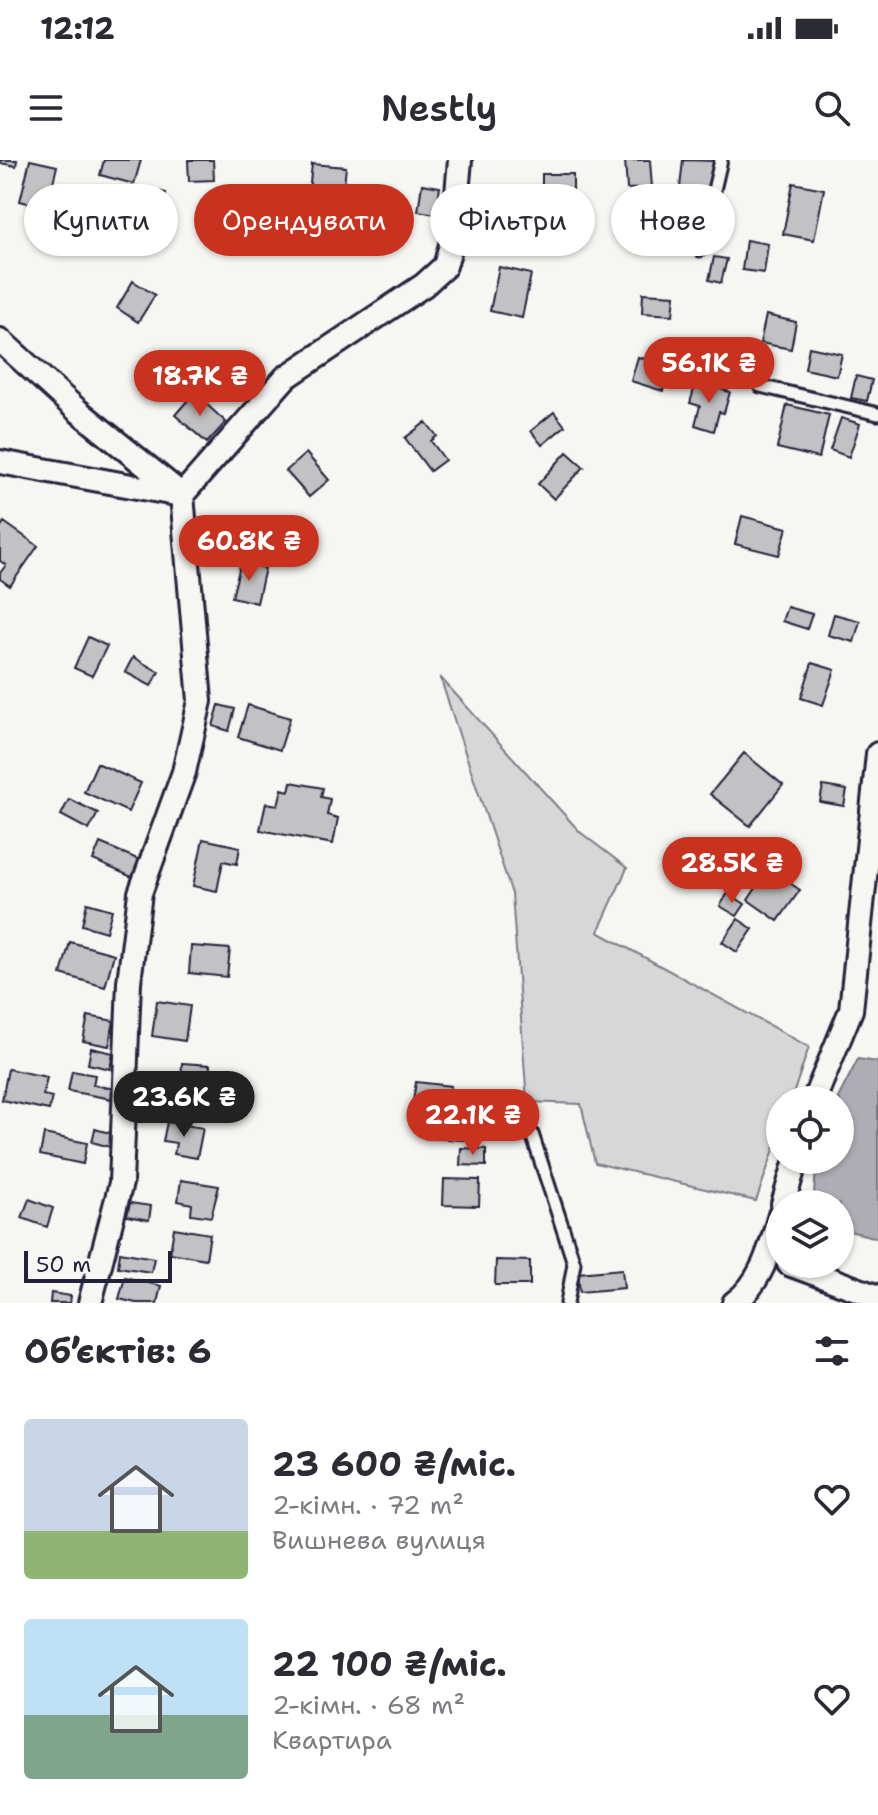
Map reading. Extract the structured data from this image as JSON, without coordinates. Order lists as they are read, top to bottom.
{
  "scale_bar": "50 m",
  "page": {
    "status": "12:12",
    "header": "Nestly",
    "chip": [
      "Купити",
      "Орендувати",
      "Фільтри",
      "Нове"
    ],
    "price": [
      "56.1K ₴",
      "18.7K ₴",
      "60.8K ₴",
      "28.5K ₴",
      "23.6K ₴",
      "22.1K ₴"
    ],
    "scale": "50 m",
    "heading": "Об’єктів: 6",
    "list": [
      {
        "name": "23 600 ₴/міс.",
        "note": "2-кімн. · 72 m² · Вишнева вулиця"
      },
      {
        "name": "22 100 ₴/міс.",
        "note": "2-кімн. · 68 m² · Квартира"
      }
    ]
  }
}
